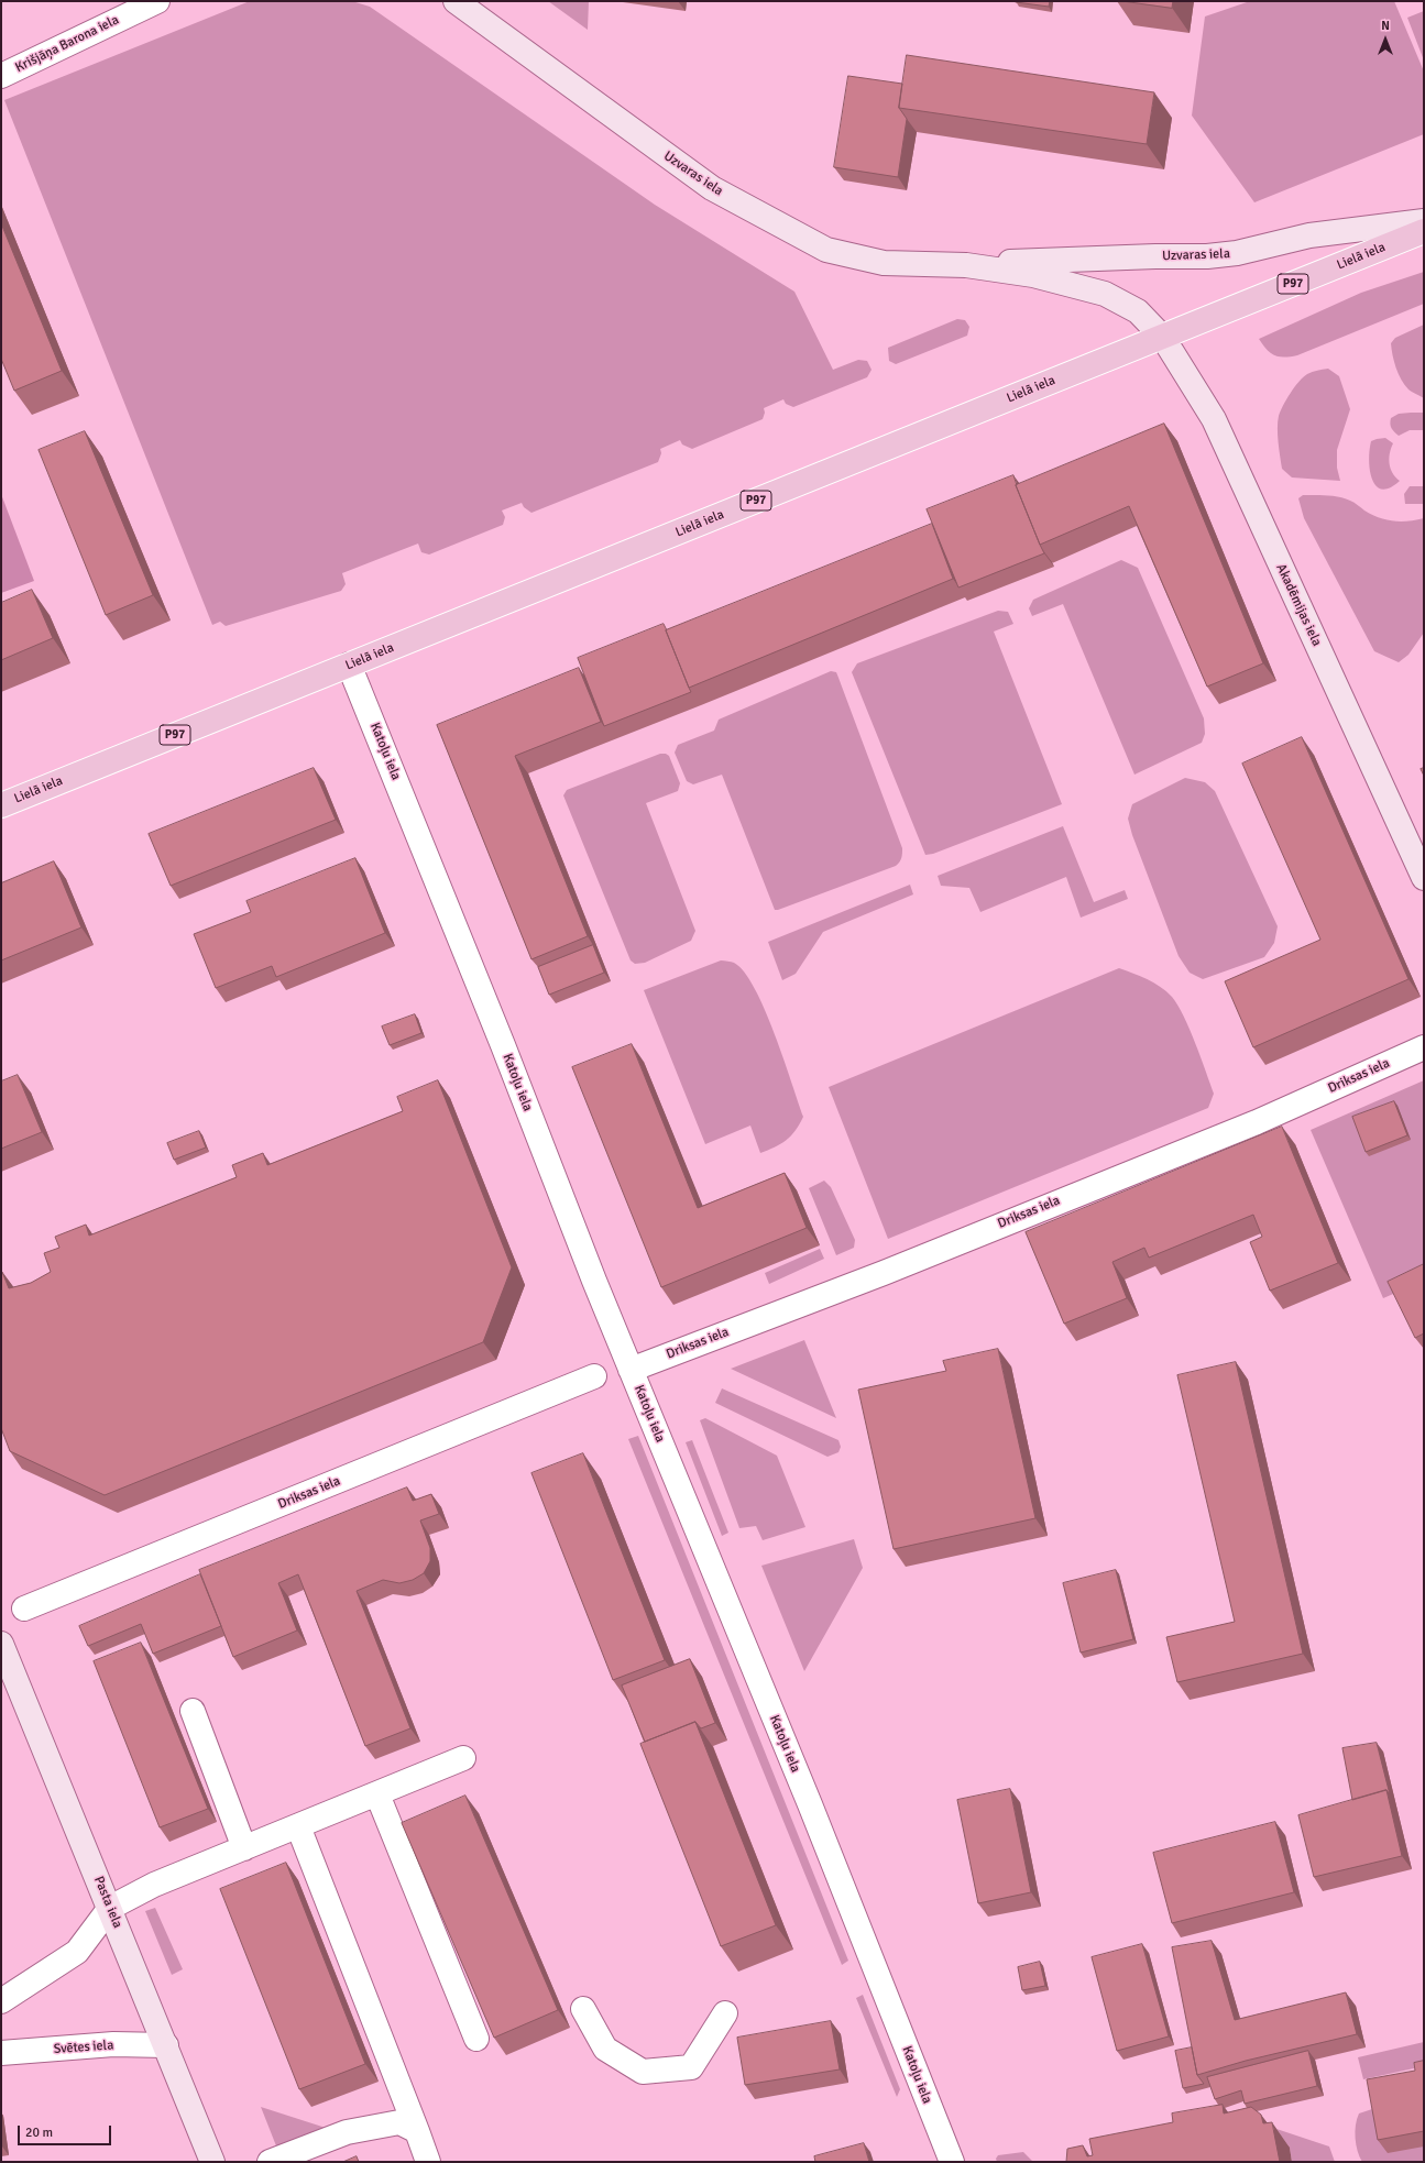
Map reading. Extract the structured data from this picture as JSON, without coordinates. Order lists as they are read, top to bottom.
{
  "streets": {
    "main road": [
      "Uzvaras iela",
      "Lielā iela",
      "P97",
      "Akadēmijas iela",
      "Pasta iela"
    ],
    "street": [
      "Krišjāņa Barona iela",
      "Katoļu iela",
      "Driksas iela",
      "Svētes iela"
    ]
  },
  "crossings": [
    ["Uzvaras iela", "Lielā iela"],
    ["Uzvaras iela", "Akadēmijas iela"],
    ["Lielā iela", "Akadēmijas iela"],
    ["Lielā iela", "Katoļu iela"],
    ["Katoļu iela", "Driksas iela"],
    ["Pasta iela", "Svētes iela"]
  ],
  "scale_bar": "20 m",
  "north": "top"
}
